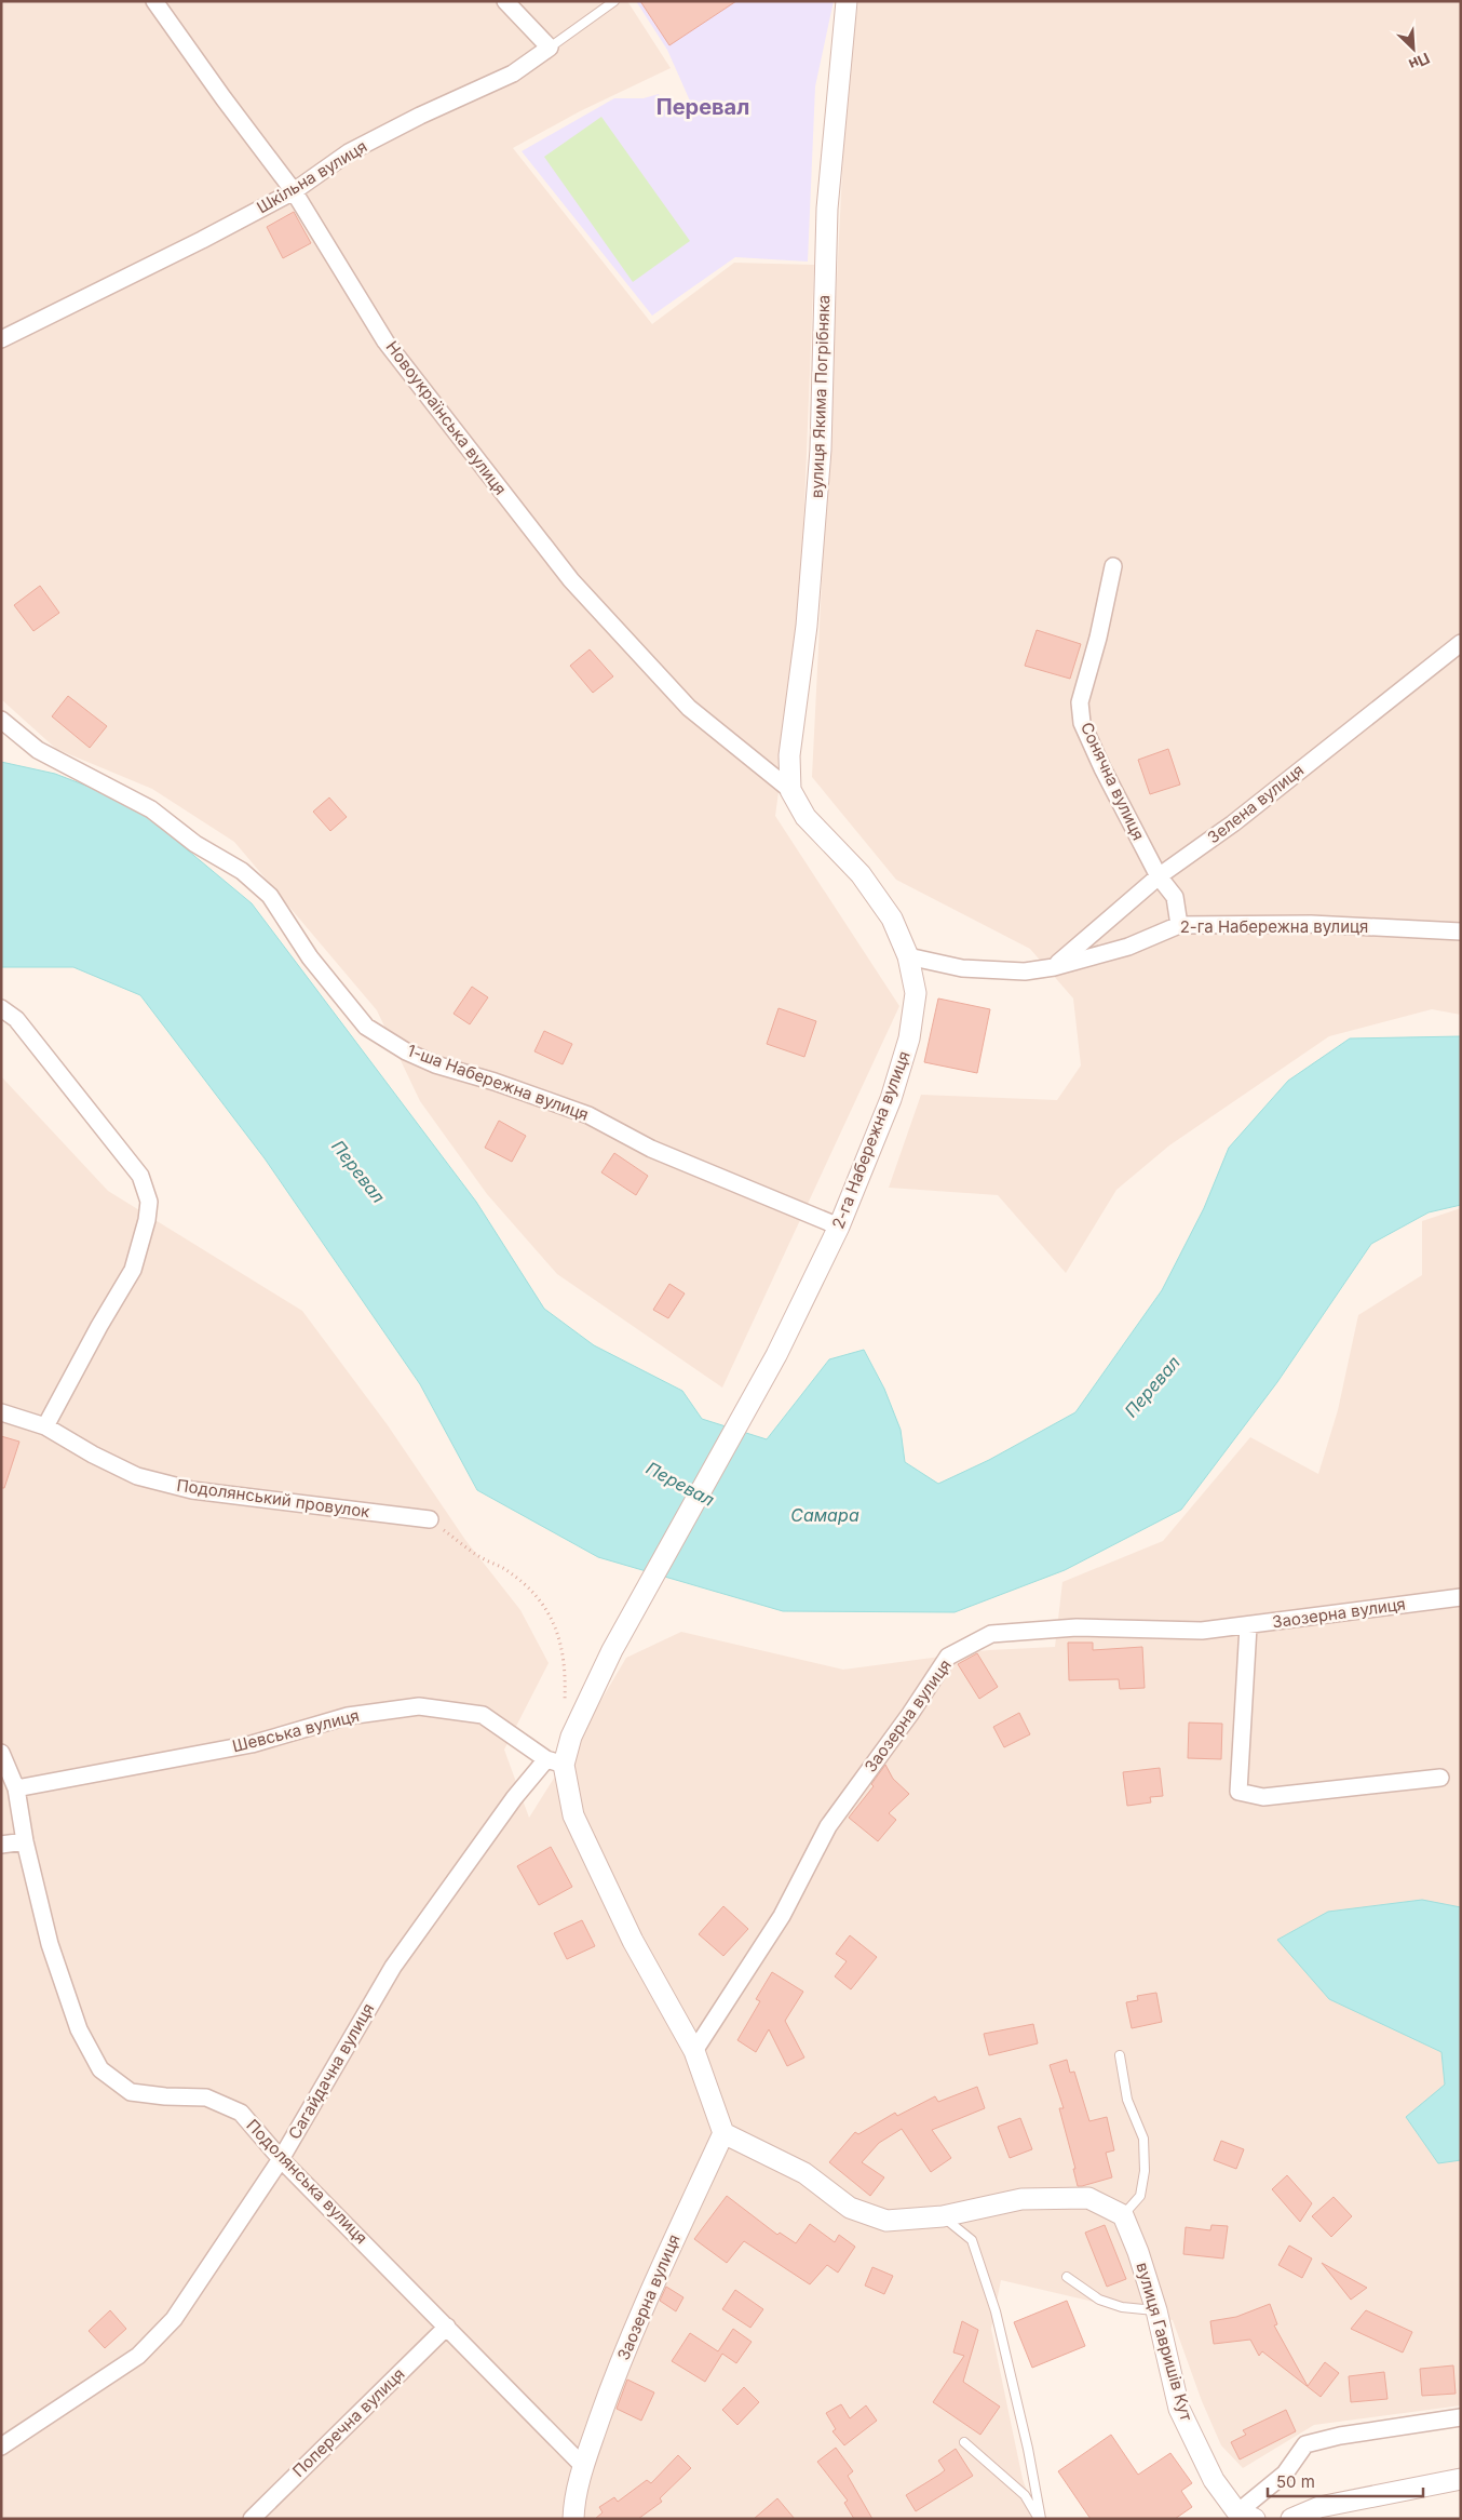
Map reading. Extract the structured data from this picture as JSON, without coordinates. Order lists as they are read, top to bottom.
{
  "streets": {
    "street": [
      "Шкільна вулиця",
      "вулиця Якима Погрібняка",
      "Новоукраїнська вулиця",
      "Сонячна вулиця",
      "Зелена вулиця",
      "2-га Набережна вулиця",
      "1-ша Набережна вулиця",
      "Подолянський провулок",
      "Заозерна вулиця",
      "Шевська вулиця",
      "Сагайдачна вулиця",
      "Подолянська вулиця",
      "вулиця Гавришів Кут",
      "Поперечна вулиця"
    ]
  },
  "crossings": [
    ["Шкільна вулиця", "Новоукраїнська вулиця"],
    ["вулиця Якима Погрібняка", "Новоукраїнська вулиця"],
    ["Сонячна вулиця", "Зелена вулиця"],
    ["Сонячна вулиця", "2-га Набережна вулиця"],
    ["Зелена вулиця", "2-га Набережна вулиця"],
    ["2-га Набережна вулиця", "1-ша Набережна вулиця"],
    ["2-га Набережна вулиця", "Сагайдачна вулиця"],
    ["Заозерна вулиця", "Сагайдачна вулиця"],
    ["Заозерна вулиця", "Подолянська вулиця"],
    ["Шевська вулиця", "Сагайдачна вулиця"],
    ["Шевська вулиця", "Подолянська вулиця"],
    ["Сагайдачна вулиця", "Подолянська вулиця"],
    ["Подолянська вулиця", "Поперечна вулиця"]
  ],
  "districts": ["Перевал"],
  "water": ["Перевал", "Самара"],
  "scale_bar": "50 m",
  "north": "bottom right"
}
